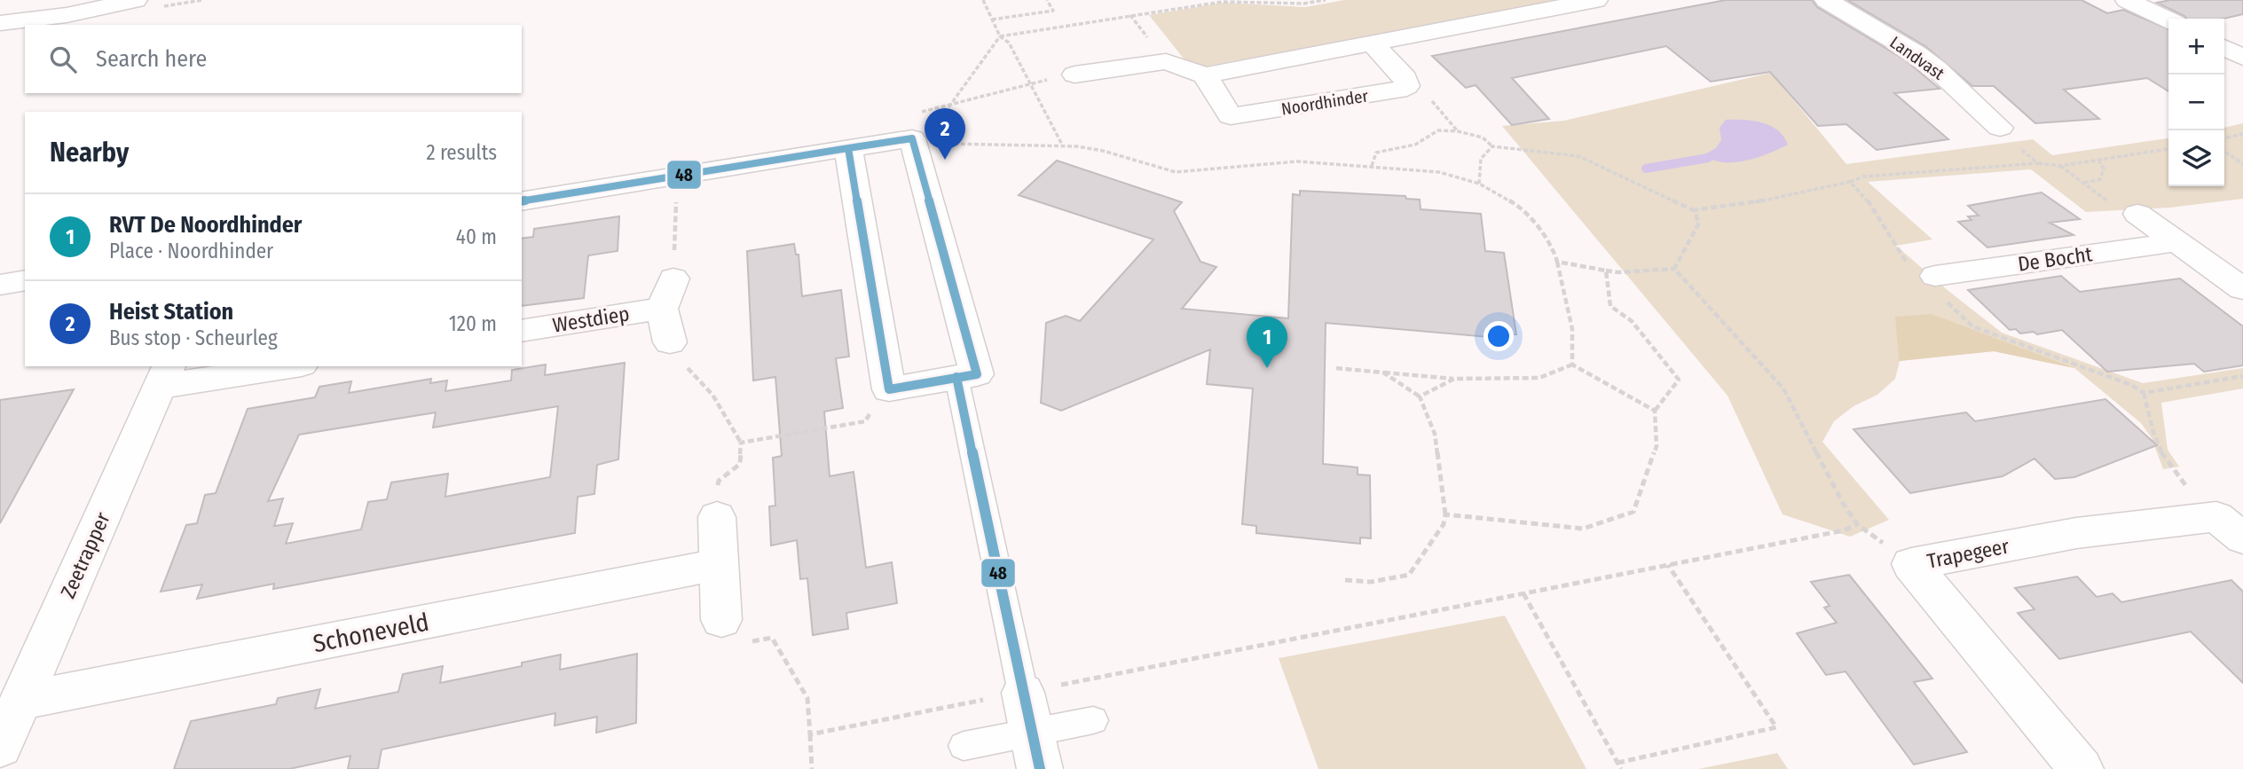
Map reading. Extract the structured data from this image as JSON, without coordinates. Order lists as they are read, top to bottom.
{
  "streets": {
    "street": [
      "Landvast",
      "Noordhinder",
      "De Bocht",
      "Westdiep",
      "Trapegeer",
      "Zeetrapper",
      "Schoneveld"
    ]
  },
  "crossings": [
    ["Zeetrapper", "Schoneveld"]
  ],
  "lines": ["transit line 48"],
  "page": {
    "map_buttons": ["+", "−"],
    "search": "Search here",
    "pins": ["2", "1"],
    "heading": ["Nearby", "2 results"],
    "list": [
      {
        "mark": "1",
        "name": "RVT De Noordhinder",
        "note": "Place · Noordhinder",
        "value": "40 m"
      },
      {
        "mark": "2",
        "name": "Heist Station",
        "note": "Bus stop · Scheurleg",
        "value": "120 m"
      }
    ]
  }
}
